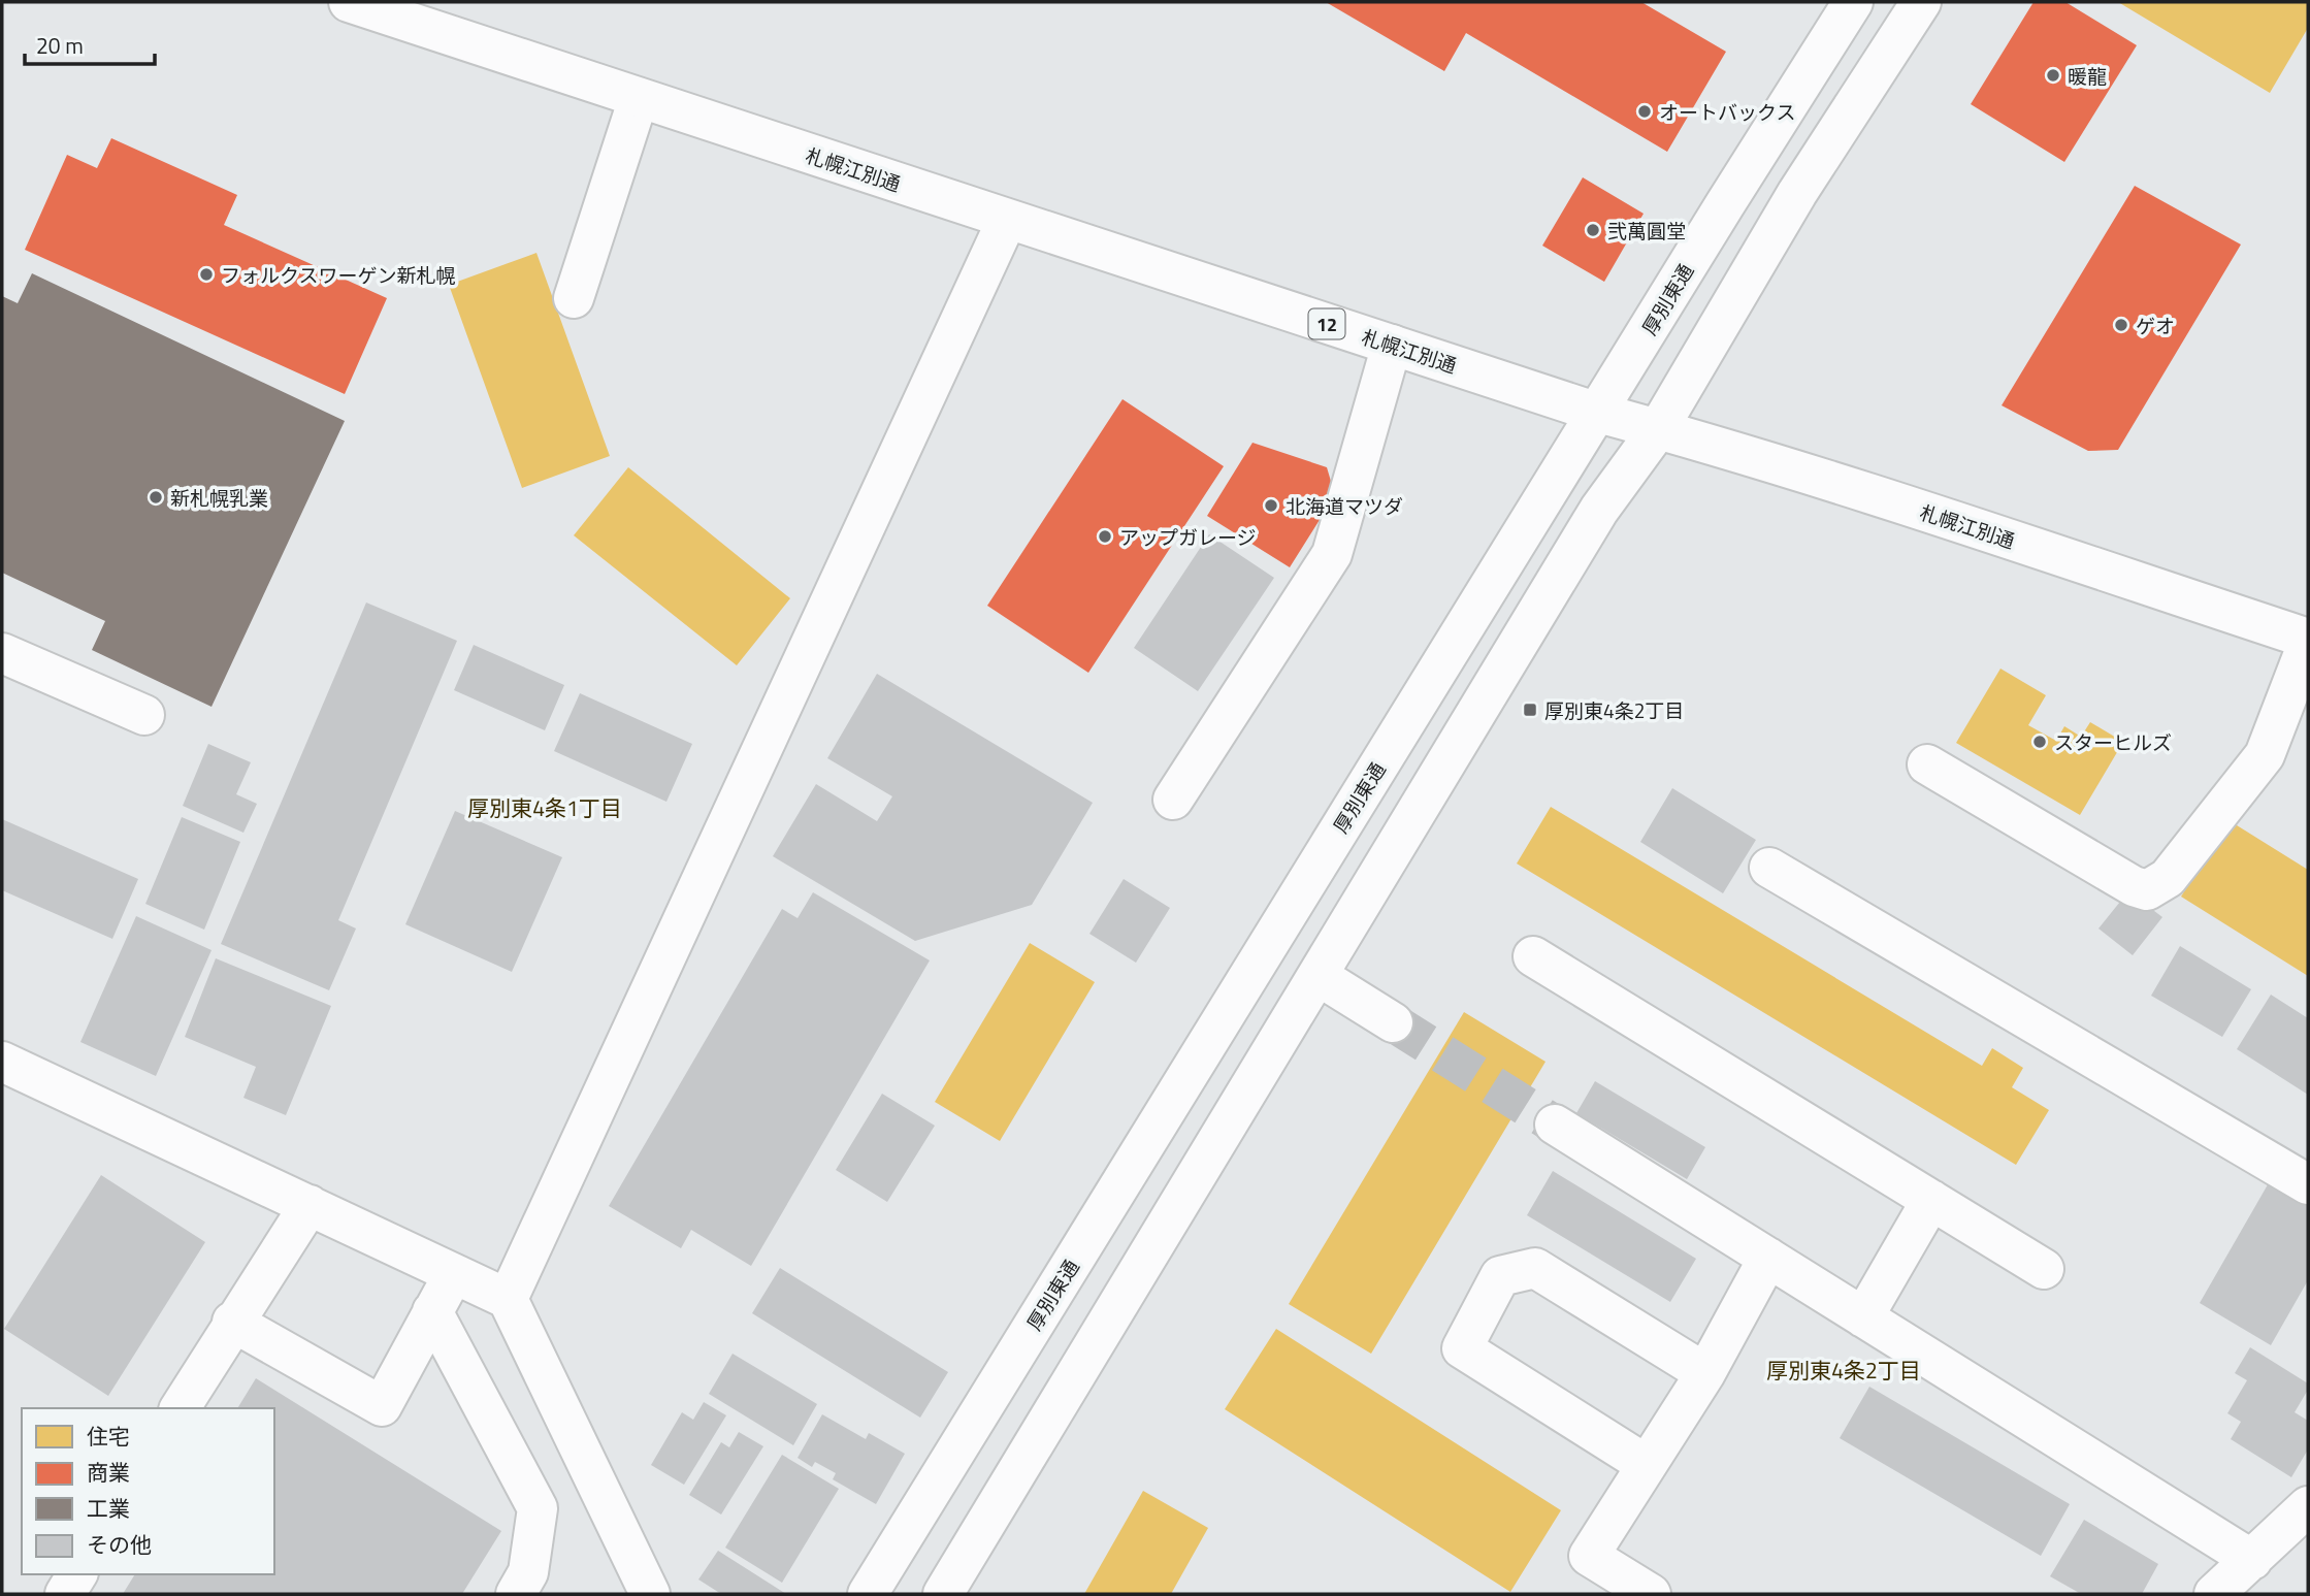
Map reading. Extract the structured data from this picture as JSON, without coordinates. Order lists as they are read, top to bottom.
{
  "streets": {
    "main road": ["札幌江別通", "厚別東通", "12"]
  },
  "crossings": [
    ["札幌江別通", "厚別東通"]
  ],
  "districts": ["厚別東4条1丁目", "厚別東4条2丁目"],
  "places": {
    "other": [
      "暖龍",
      "オートバックス",
      "弐萬圓堂",
      "フォルクスワーゲン新札幌",
      "ゲオ",
      "新札幌乳業",
      "北海道マツダ",
      "アップガレージ",
      "スターヒルズ"
    ],
    "transit": ["厚別東4条2丁目"]
  },
  "legend": [
    "住宅",
    "商業",
    "工業",
    "その他"
  ],
  "scale_bar": "20 m"
}
